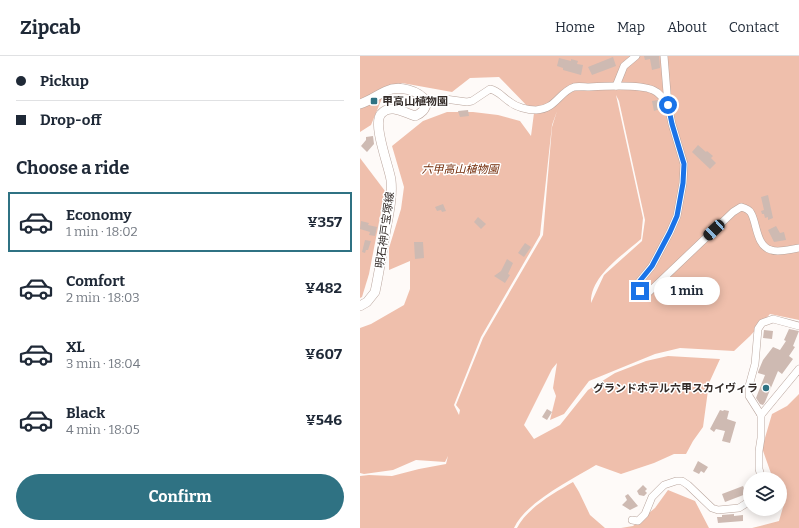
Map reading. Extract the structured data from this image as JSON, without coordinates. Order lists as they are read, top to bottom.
{
  "streets": {
    "main road": ["明石神戸宝塚線"]
  },
  "parks": ["六甲高山植物園"],
  "places": {
    "transit": ["甲高山植物園"],
    "other": ["グランドホテル六甲スカイヴィラ"]
  },
  "page": {
    "header": "Zipcab",
    "nav": [
      "Home",
      "Map",
      "About",
      "Contact"
    ],
    "banner": ["Pickup", "Drop-off"],
    "heading": "Choose a ride",
    "list": [
      {
        "name": "Economy",
        "note": "1 min · 18:02",
        "value": "¥357"
      },
      {
        "name": "Comfort",
        "note": "2 min · 18:03",
        "value": "¥482"
      },
      {
        "name": "XL",
        "note": "3 min · 18:04",
        "value": "¥607"
      },
      {
        "name": "Black",
        "note": "4 min · 18:05",
        "value": "¥546"
      }
    ],
    "bubble": "1 min",
    "buttons": "Confirm"
  }
}
